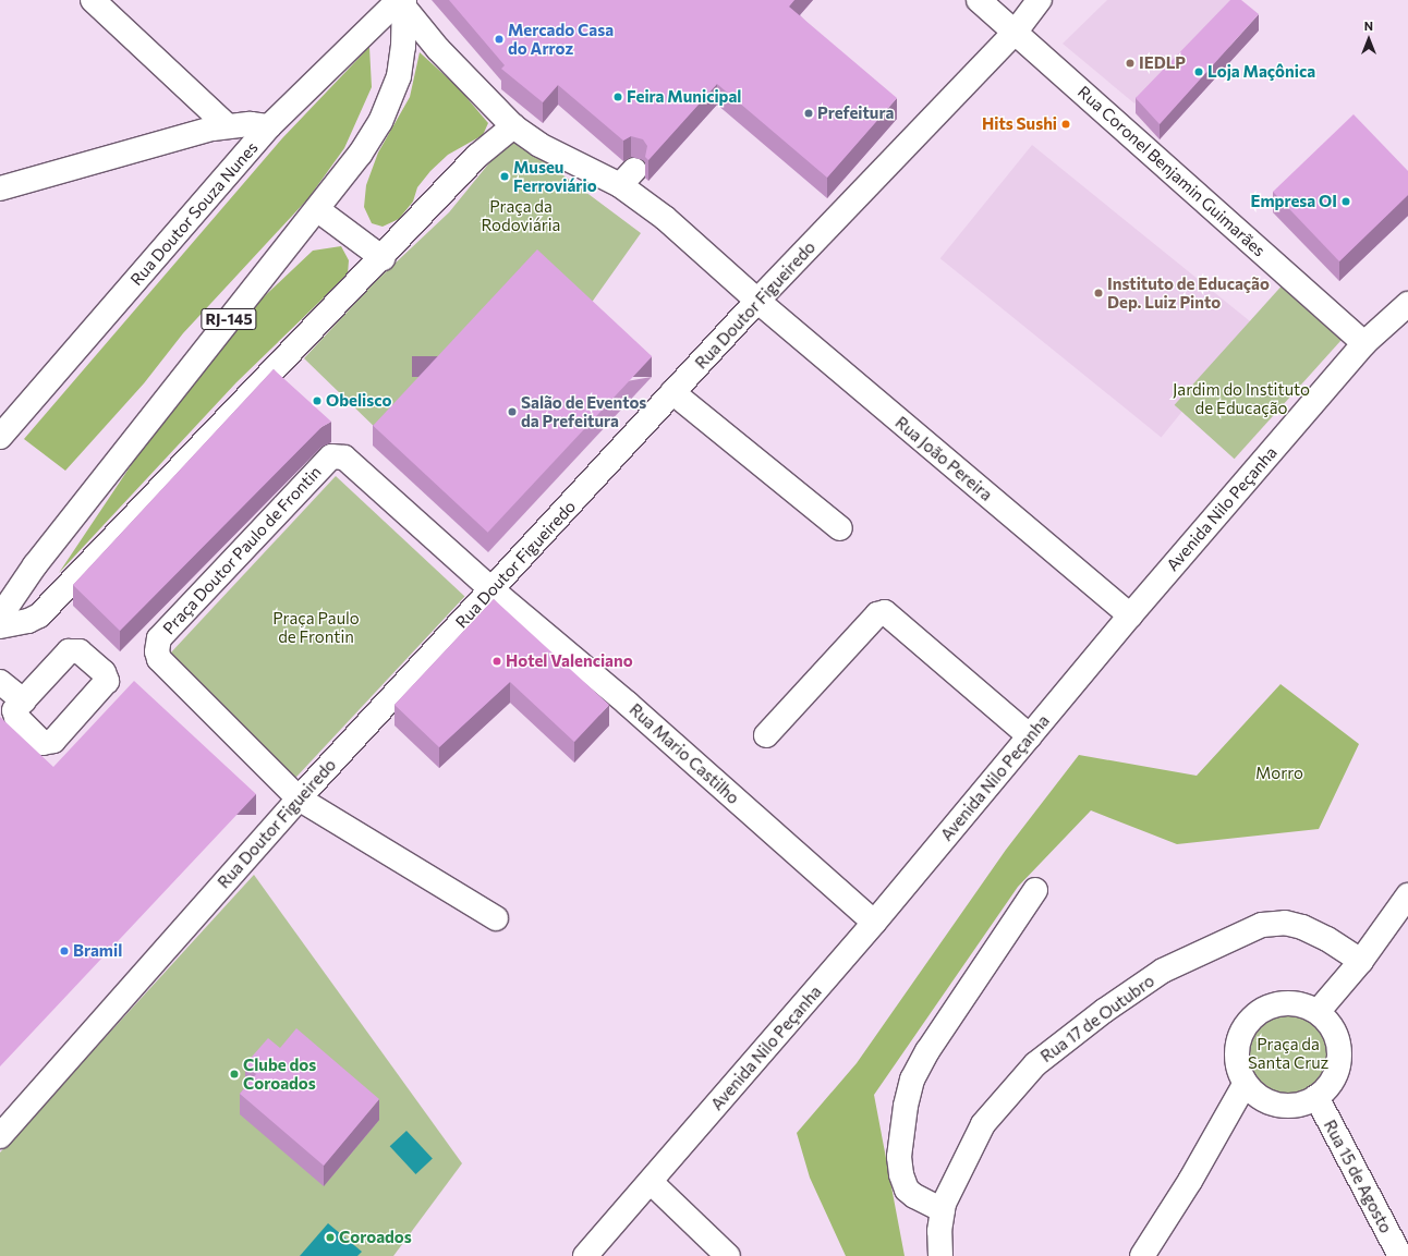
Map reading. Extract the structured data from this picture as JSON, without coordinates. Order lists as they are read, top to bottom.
{
  "streets": {
    "street": [
      "Rua Coronel Benjamin Guimarães",
      "Rua Doutor Souza Nunes",
      "Rua Doutor Figueiredo",
      "RJ-145",
      "Rua João Pereira",
      "Avenida Nilo Peçanha",
      "Praça Doutor Paulo de Frontin",
      "Rua Mario Castilho",
      "Rua 17 de Outubro",
      "Rua 15 de Agosto"
    ]
  },
  "crossings": [
    ["Rua Coronel Benjamin Guimarães", "Rua Doutor Figueiredo"],
    ["Rua Coronel Benjamin Guimarães", "Avenida Nilo Peçanha"],
    ["Rua Doutor Souza Nunes", "RJ-145"],
    ["Rua Doutor Souza Nunes", "Rua João Pereira"],
    ["Rua Doutor Figueiredo", "Rua João Pereira"],
    ["Rua Doutor Figueiredo", "Praça Doutor Paulo de Frontin"],
    ["Rua Doutor Figueiredo", "Rua Mario Castilho"],
    ["RJ-145", "Rua João Pereira"],
    ["Rua João Pereira", "Avenida Nilo Peçanha"],
    ["Avenida Nilo Peçanha", "Rua Mario Castilho"],
    ["Praça Doutor Paulo de Frontin", "Rua Mario Castilho"]
  ],
  "parks": [
    "Praça da Rodoviária",
    "Jardim do Instituto de Educação",
    "Praça Paulo de Frontin",
    "Morro",
    "Praça da Santa Cruz"
  ],
  "places": [
    "Mercado Casa do Arroz",
    "IEDLP",
    "Loja Maçônica",
    "Feira Municipal",
    "Prefeitura",
    "Hits Sushi",
    "Museu Ferroviário",
    "Empresa OI",
    "Instituto de Educação Dep. Luiz Pinto",
    "Obelisco",
    "Salão de Eventos da Prefeitura",
    "Hotel Valenciano",
    "Bramil",
    "Clube dos Coroados",
    "Coroados"
  ],
  "north": "top"
}
